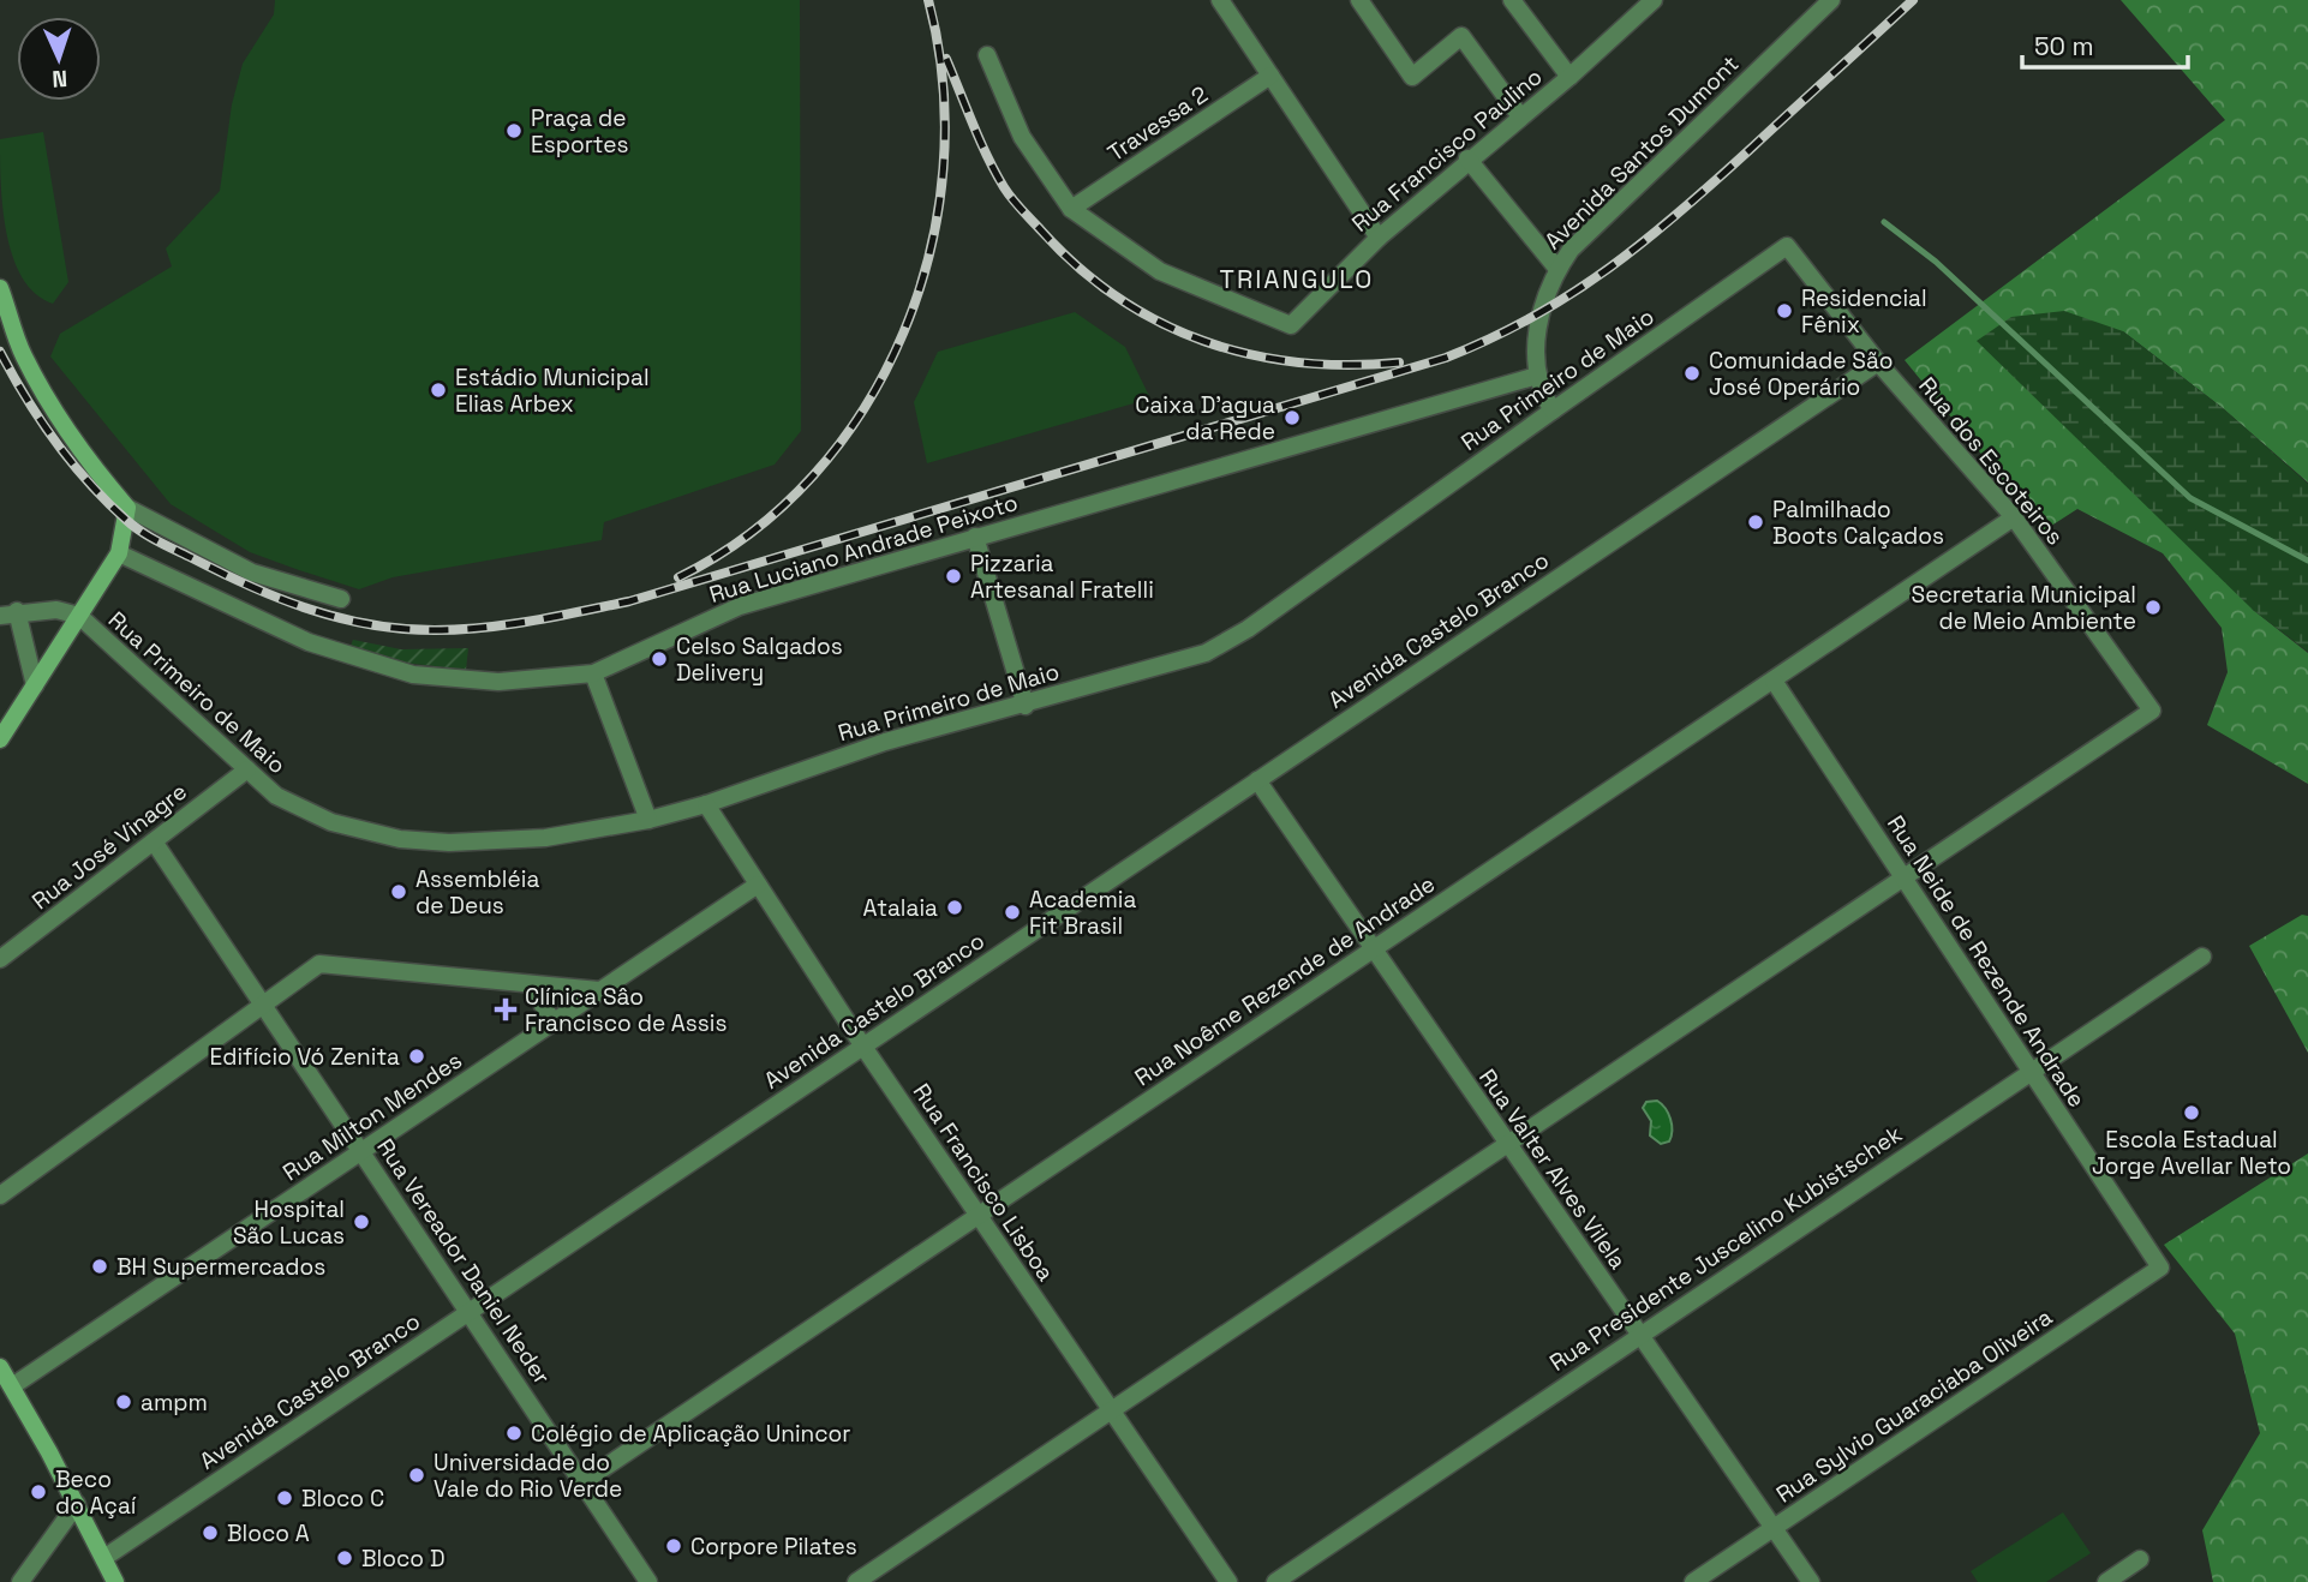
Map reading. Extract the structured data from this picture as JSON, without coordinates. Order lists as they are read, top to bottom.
{
  "streets": {
    "street": [
      "Travessa 2",
      "Rua Francisco Paulino",
      "Avenida Santos Dumont",
      "Rua Primeiro de Maio",
      "Rua dos Escoteiros",
      "Rua Luciano Andrade Peixoto",
      "Avenida Castelo Branco",
      "Rua José Vinagre",
      "Rua Neide de Rezende Andrade",
      "Rua Noême Rezende de Andrade",
      "Rua Milton Mendes",
      "Rua Valter Alves Vilela",
      "Rua Francisco Lisboa",
      "Rua Presidente Juscelino Kubistschek",
      "Rua Vereador Daniel Neder",
      "Rua Sylvio Guaraciaba Oliveira"
    ]
  },
  "crossings": [
    ["Travessa 2", "Rua Francisco Paulino"],
    ["Avenida Santos Dumont", "Rua Primeiro de Maio"],
    ["Avenida Santos Dumont", "Rua Luciano Andrade Peixoto"],
    ["Rua Primeiro de Maio", "Rua dos Escoteiros"],
    ["Rua Primeiro de Maio", "Rua José Vinagre"],
    ["Rua Primeiro de Maio", "Rua Francisco Lisboa"],
    ["Rua dos Escoteiros", "Avenida Castelo Branco"],
    ["Rua dos Escoteiros", "Rua Neide de Rezende Andrade"],
    ["Rua dos Escoteiros", "Rua Noême Rezende de Andrade"],
    ["Avenida Castelo Branco", "Rua Valter Alves Vilela"],
    ["Avenida Castelo Branco", "Rua Francisco Lisboa"],
    ["Avenida Castelo Branco", "Rua Vereador Daniel Neder"],
    ["Rua José Vinagre", "Rua Vereador Daniel Neder"],
    ["Rua Neide de Rezende Andrade", "Rua Noême Rezende de Andrade"],
    ["Rua Neide de Rezende Andrade", "Rua Presidente Juscelino Kubistschek"],
    ["Rua Neide de Rezende Andrade", "Rua Sylvio Guaraciaba Oliveira"],
    ["Rua Noême Rezende de Andrade", "Rua Valter Alves Vilela"],
    ["Rua Noême Rezende de Andrade", "Rua Francisco Lisboa"],
    ["Rua Noême Rezende de Andrade", "Rua Vereador Daniel Neder"],
    ["Rua Milton Mendes", "Rua Francisco Lisboa"],
    ["Rua Milton Mendes", "Rua Vereador Daniel Neder"],
    ["Rua Valter Alves Vilela", "Rua Presidente Juscelino Kubistschek"],
    ["Rua Valter Alves Vilela", "Rua Sylvio Guaraciaba Oliveira"]
  ],
  "districts": ["TRIANGULO"],
  "places": {
    "other": [
      "Praça de Esportes",
      "Residencial Fênix",
      "Comunidade São José Operário",
      "Estádio Municipal Elias Arbex",
      "Caixa D'agua da Rede",
      "Palmilhado Boots Calçados",
      "Pizzaria Artesanal Fratelli",
      "Secretaria Municipal de Meio Ambiente",
      "Celso Salgados Delivery",
      "Assembléia de Deus",
      "Atalaia",
      "Academia Fit Brasil",
      "Edifício Vó Zenita",
      "Escola Estadual Jorge Avellar Neto",
      "Hospital São Lucas",
      "BH Supermercados",
      "ampm",
      "Colégio de Aplicação Unincor",
      "Universidade do Vale do Rio Verde",
      "Beco do Açaí",
      "Bloco C",
      "Bloco A",
      "Corpore Pilates",
      "Bloco D"
    ],
    "health": ["Clínica Sâo Francisco de Assis"]
  },
  "scale_bar": "50 m",
  "north": "bottom"
}
